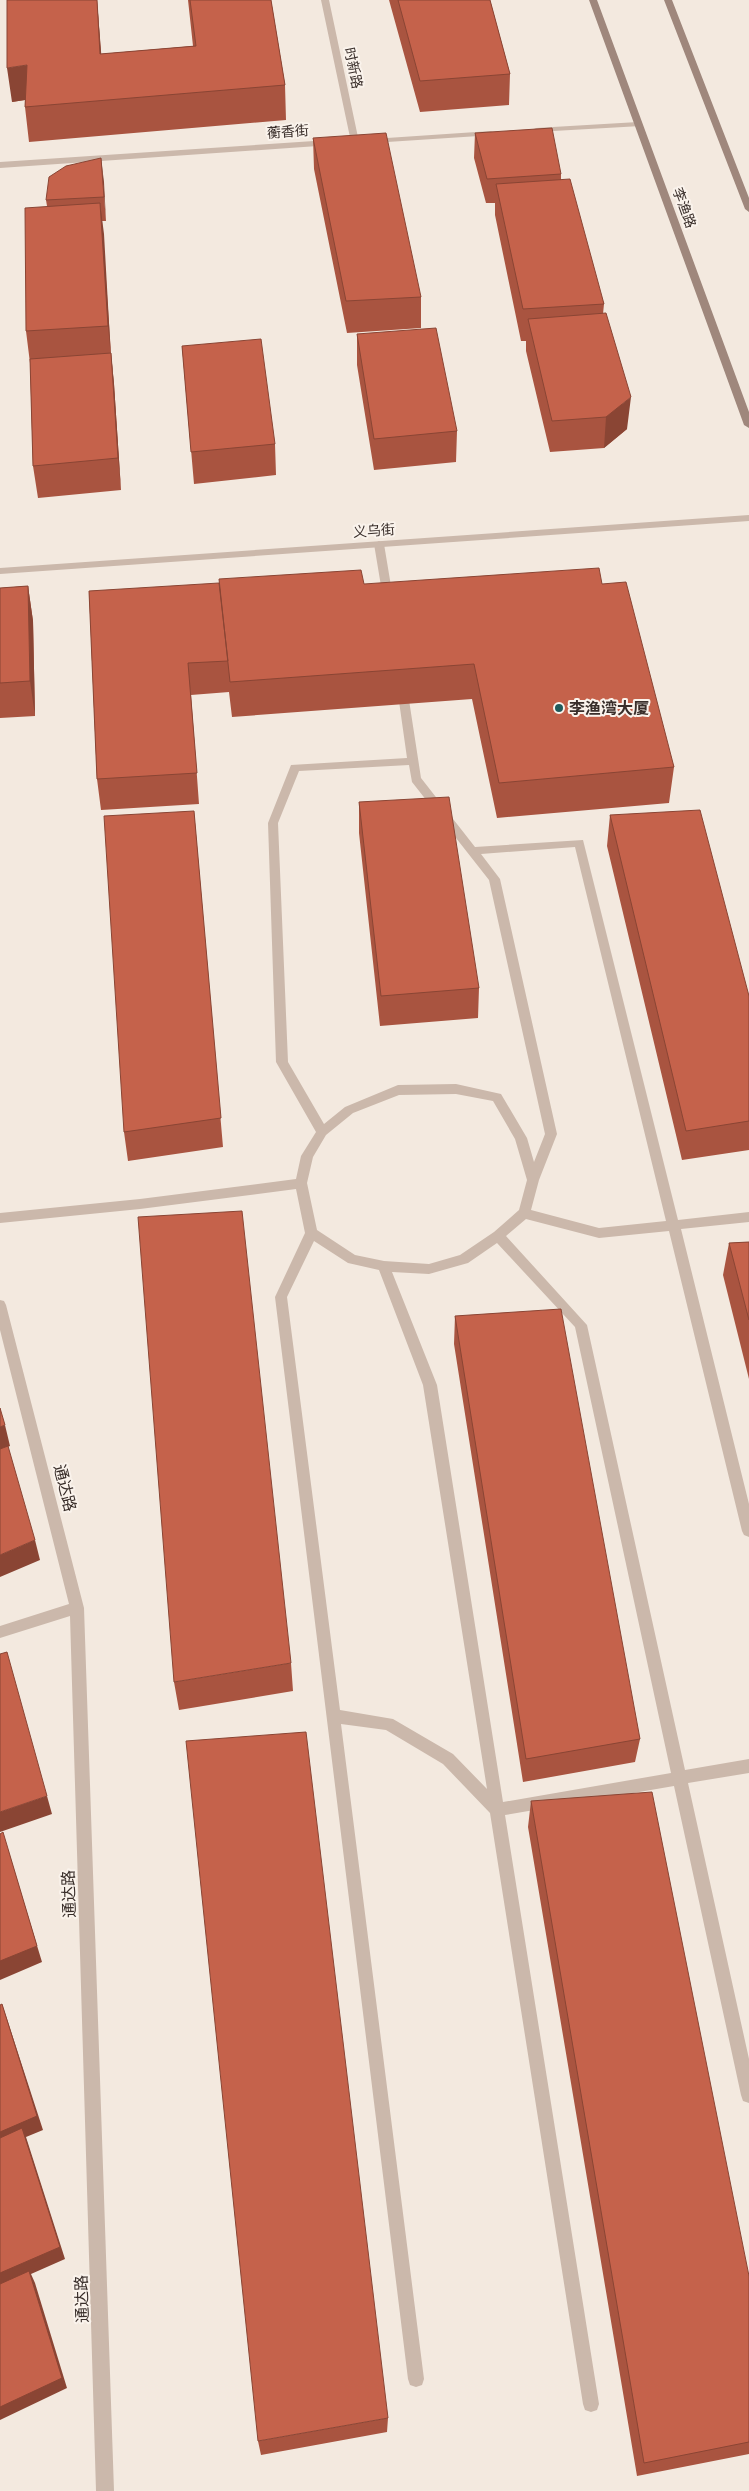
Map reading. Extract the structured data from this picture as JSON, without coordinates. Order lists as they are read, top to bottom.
{
  "streets": {
    "main road": ["李渔路"],
    "street": [
      "时新路",
      "蘅香街",
      "义乌街",
      "通达路"
    ]
  },
  "places": ["李渔湾大厦"]
}
